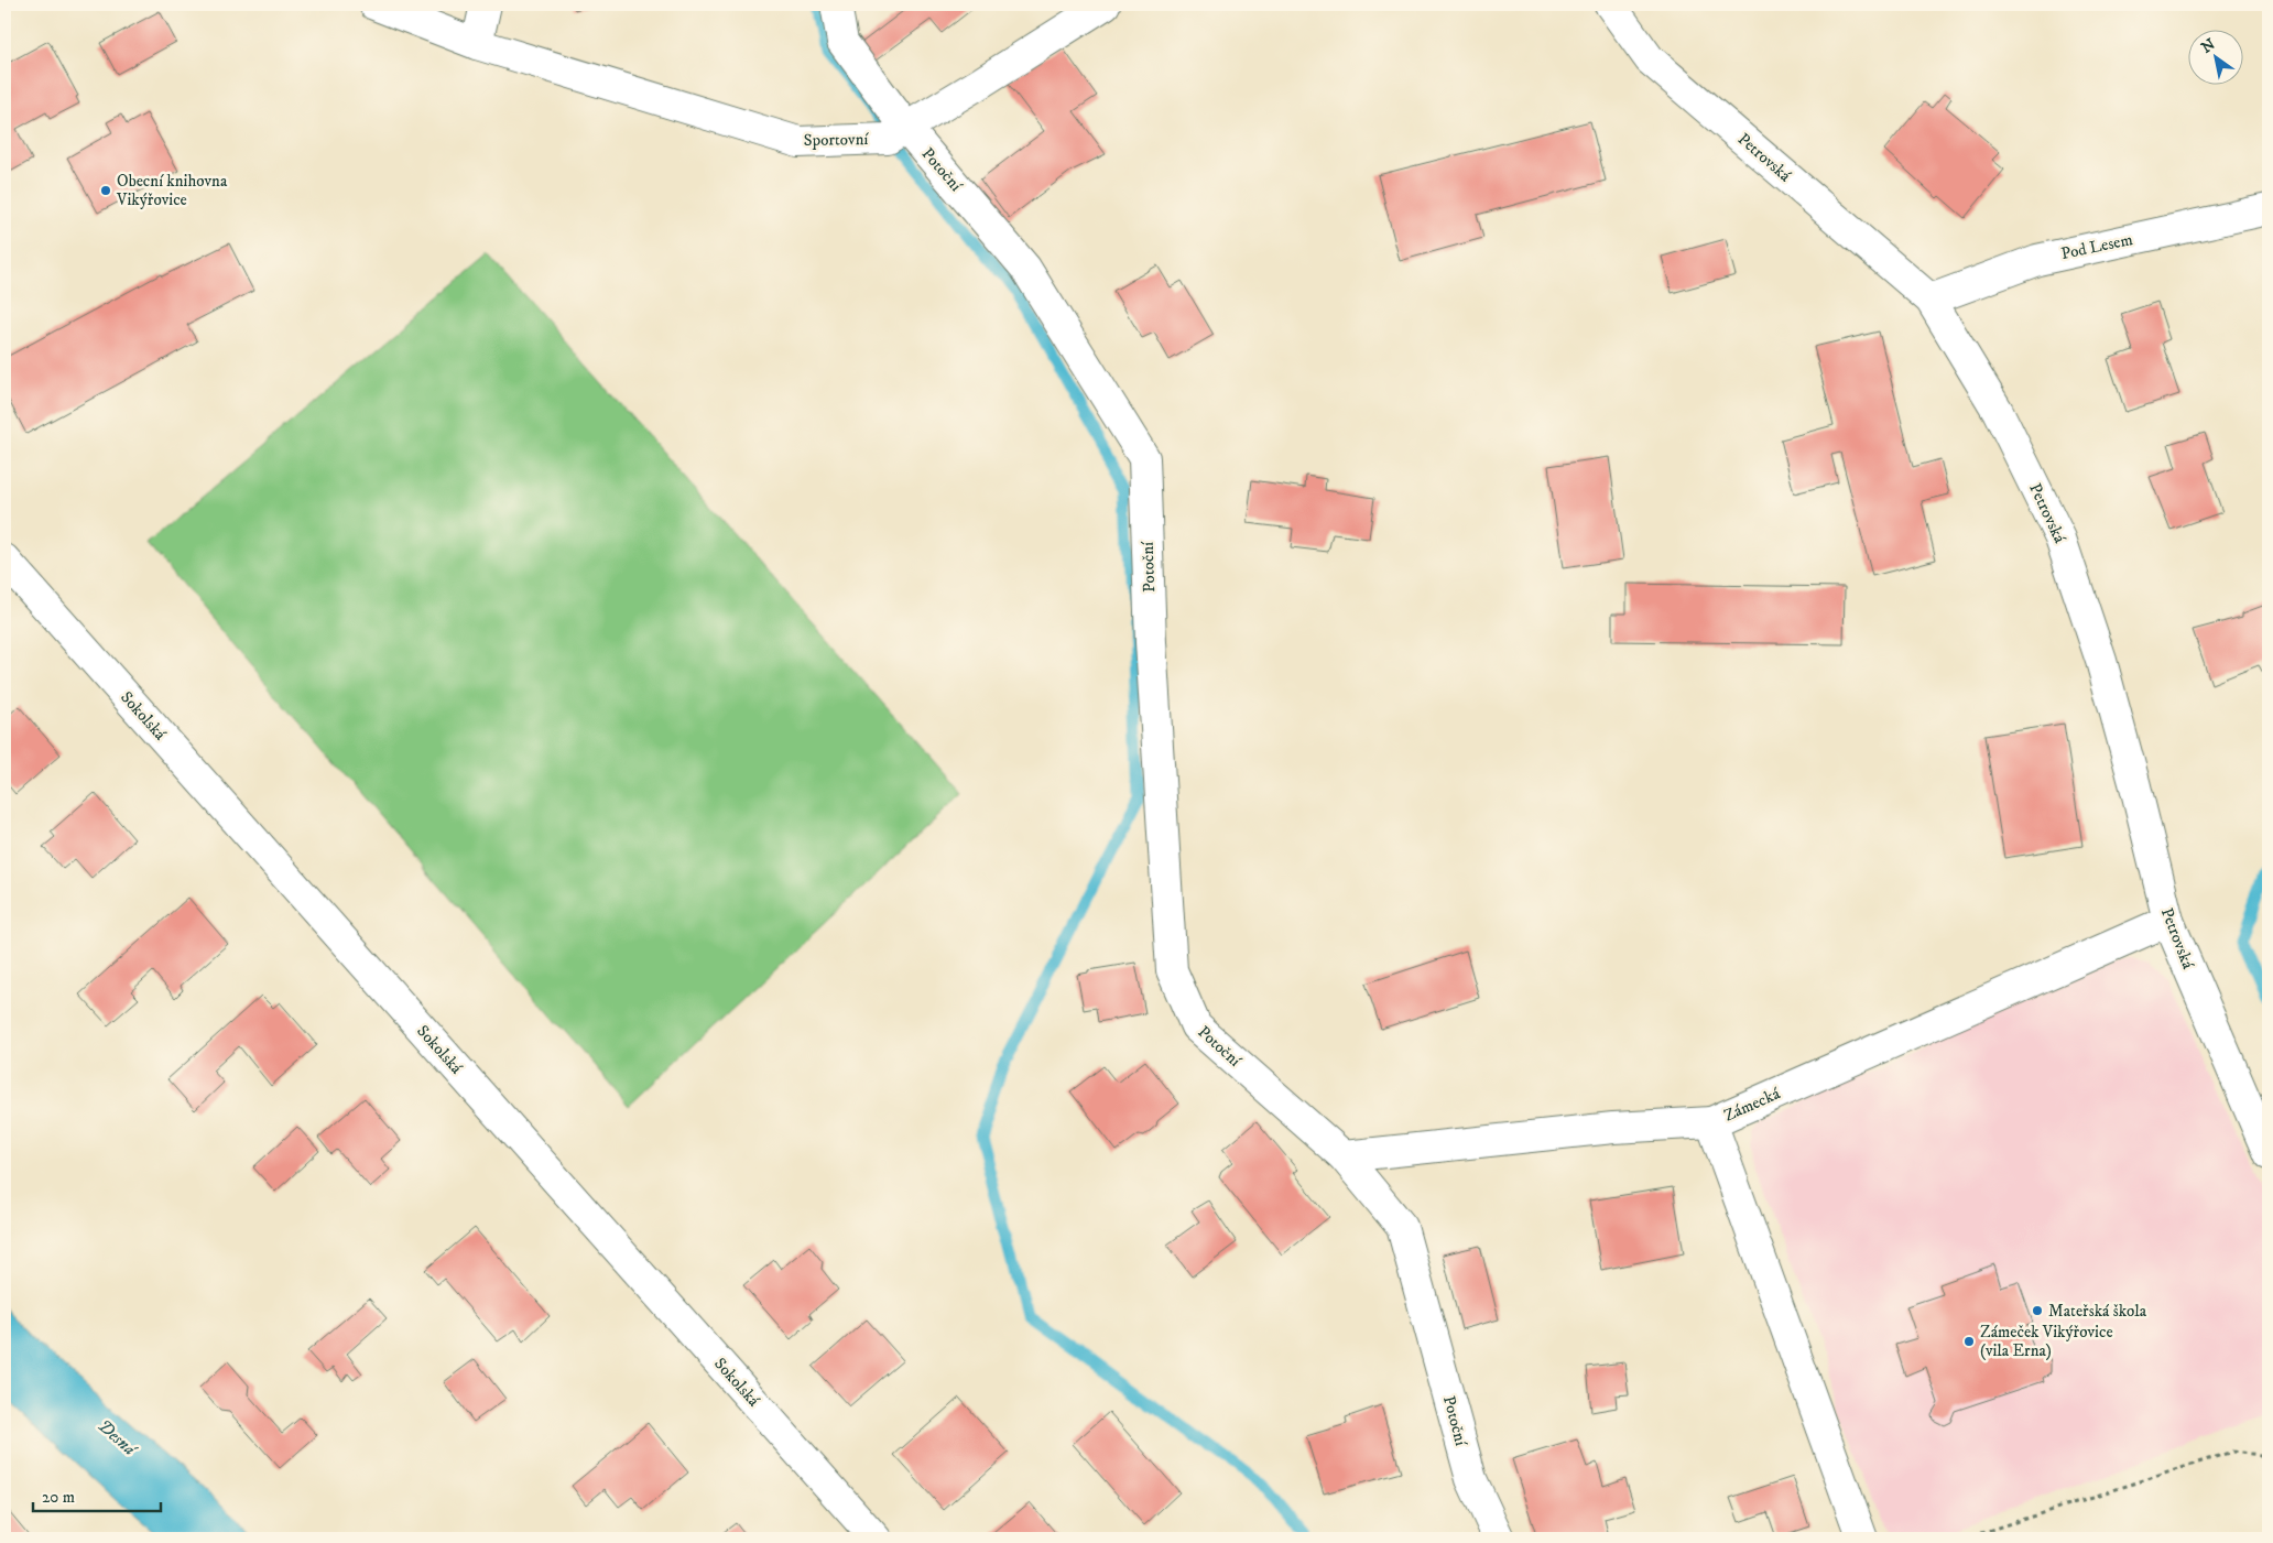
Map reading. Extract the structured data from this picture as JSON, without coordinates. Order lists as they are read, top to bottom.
{
  "streets": {
    "street": [
      "Sportovní",
      "Petrovská",
      "Potoční",
      "Pod Lesem",
      "Sokolská",
      "Zámecká"
    ]
  },
  "crossings": [
    ["Sportovní", "Potoční"],
    ["Petrovská", "Pod Lesem"],
    ["Petrovská", "Zámecká"]
  ],
  "water": ["Desná"],
  "places": ["Obecní knihovna Vikýřovice", "Mateřská škola", "Zámeček Vikýřovice (vila Erna)"],
  "scale_bar": "20 m",
  "north": "top left"
}
